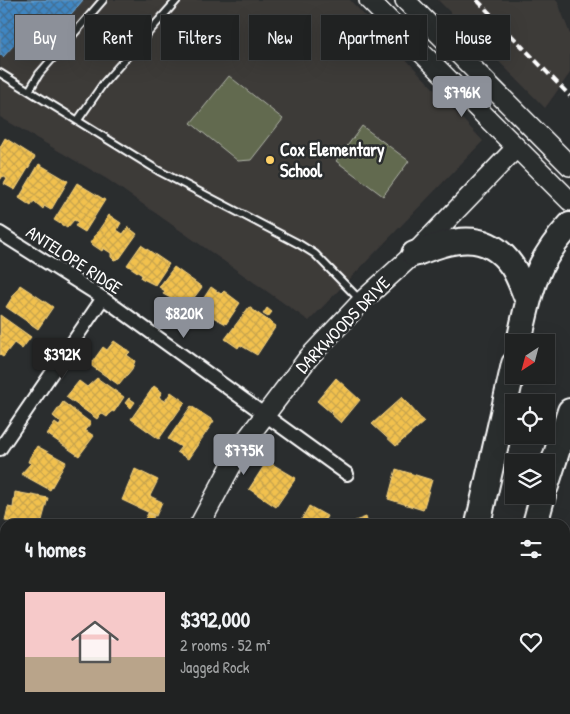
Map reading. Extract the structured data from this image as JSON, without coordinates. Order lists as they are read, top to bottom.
{
  "streets": {
    "main road": ["DARKWOODS DRIVE"],
    "street": ["ANTELOPE RIDGE"]
  },
  "crossings": [
    ["ANTELOPE RIDGE", "DARKWOODS DRIVE"]
  ],
  "places": ["Cox Elementary School"],
  "north": "bottom left",
  "page": {
    "chip": [
      "Buy",
      "Rent",
      "Filters",
      "New",
      "Apartment",
      "House"
    ],
    "price": [
      "$796K",
      "$820K",
      "$392K",
      "$775K"
    ],
    "heading": "4 homes",
    "list": [
      {
        "name": "$392,000",
        "note": "2 rooms · 52 m² · Jagged Rock"
      }
    ]
  }
}
